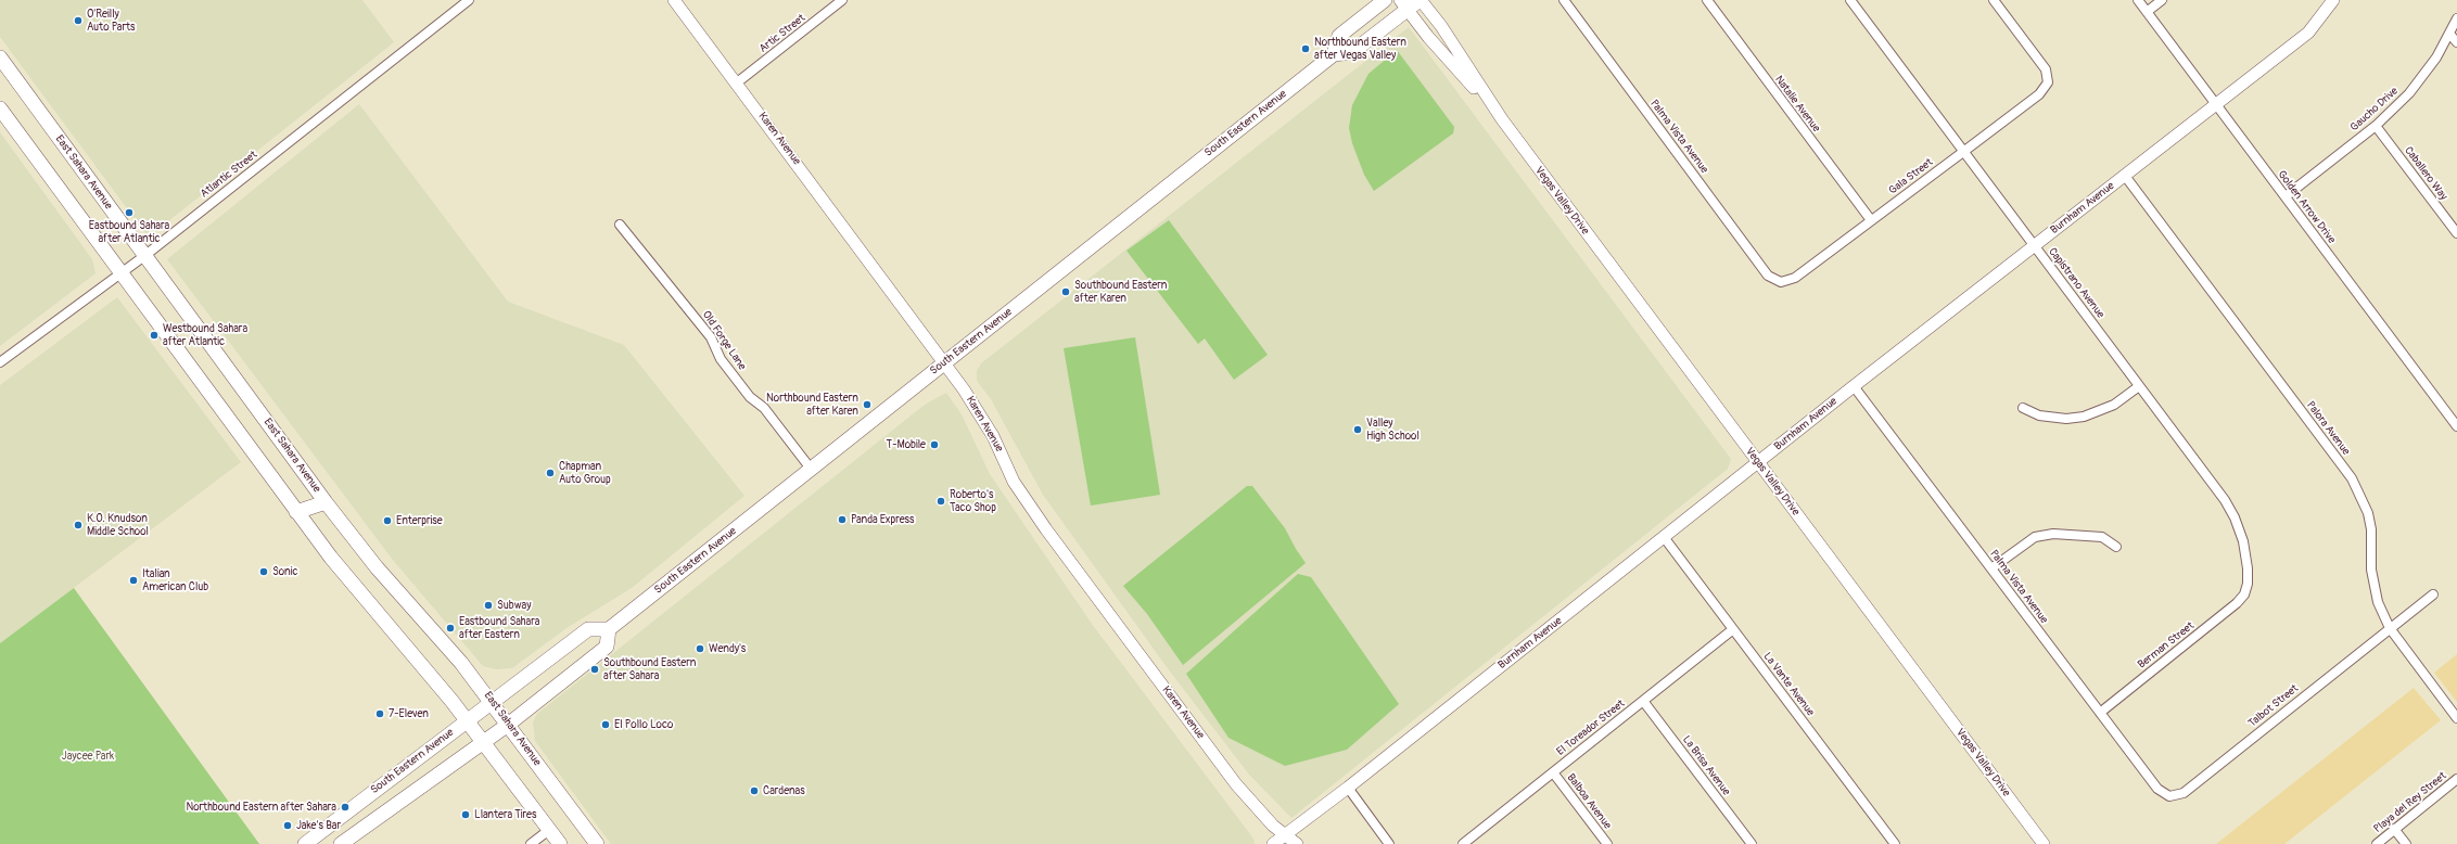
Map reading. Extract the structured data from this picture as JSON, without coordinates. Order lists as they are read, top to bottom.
{
  "streets": {
    "main road": ["South Eastern Avenue", "East Sahara Avenue"],
    "street": [
      "Artic Street",
      "Natalie Avenue",
      "Gaucho Drive",
      "Palma Vista Avenue",
      "Karen Avenue",
      "Caballero Way",
      "Atlantic Street",
      "Gala Street",
      "Vegas Valley Drive",
      "Golden Arrow Drive",
      "Burnham Avenue",
      "Capistrano Avenue",
      "Old Forge Lane",
      "Palora Avenue",
      "Berman Street",
      "La Vante Avenue",
      "Talbot Street",
      "El Toreador Street",
      "La Brisa Avenue",
      "Balboa Avenue",
      "Playa del Rey Street"
    ]
  },
  "crossings": [
    ["Artic Street", "Karen Avenue"],
    ["Natalie Avenue", "Gala Street"],
    ["Gaucho Drive", "Caballero Way"],
    ["Gaucho Drive", "Golden Arrow Drive"],
    ["South Eastern Avenue", "Karen Avenue"],
    ["South Eastern Avenue", "East Sahara Avenue"],
    ["South Eastern Avenue", "Vegas Valley Drive"],
    ["South Eastern Avenue", "Old Forge Lane"],
    ["Palma Vista Avenue", "Gala Street"],
    ["Palma Vista Avenue", "Burnham Avenue"],
    ["Palma Vista Avenue", "Berman Street"],
    ["Palma Vista Avenue", "Talbot Street"],
    ["Karen Avenue", "Burnham Avenue"],
    ["East Sahara Avenue", "Atlantic Street"],
    ["Gala Street", "Capistrano Avenue"],
    ["Vegas Valley Drive", "Burnham Avenue"],
    ["Golden Arrow Drive", "Burnham Avenue"],
    ["Burnham Avenue", "Capistrano Avenue"],
    ["Burnham Avenue", "Palora Avenue"],
    ["Burnham Avenue", "La Vante Avenue"],
    ["Capistrano Avenue", "Berman Street"],
    ["Palora Avenue", "Talbot Street"],
    ["La Vante Avenue", "El Toreador Street"],
    ["El Toreador Street", "La Brisa Avenue"],
    ["El Toreador Street", "Balboa Avenue"]
  ],
  "parks": ["Jaycee Park"],
  "places": [
    "O'Reilly Auto Parts",
    "Northbound Eastern after Vegas Valley",
    "Eastbound Sahara after Atlantic",
    "Southbound Eastern after Karen",
    "Westbound Sahara after Atlantic",
    "Northbound Eastern after Karen",
    "Valley High School",
    "T-Mobile",
    "Chapman Auto Group",
    "Roberto's Taco Shop",
    "Panda Express",
    "Enterprise",
    "K.O. Knudson Middle School",
    "Sonic",
    "Italian American Club",
    "Subway",
    "Eastbound Sahara after Eastern",
    "Wendy's",
    "Southbound Eastern after Sahara",
    "7-Eleven",
    "El Pollo Loco",
    "Cardenas",
    "Northbound Eastern after Sahara",
    "Llantera Tires",
    "Jake's Bar"
  ]
}
